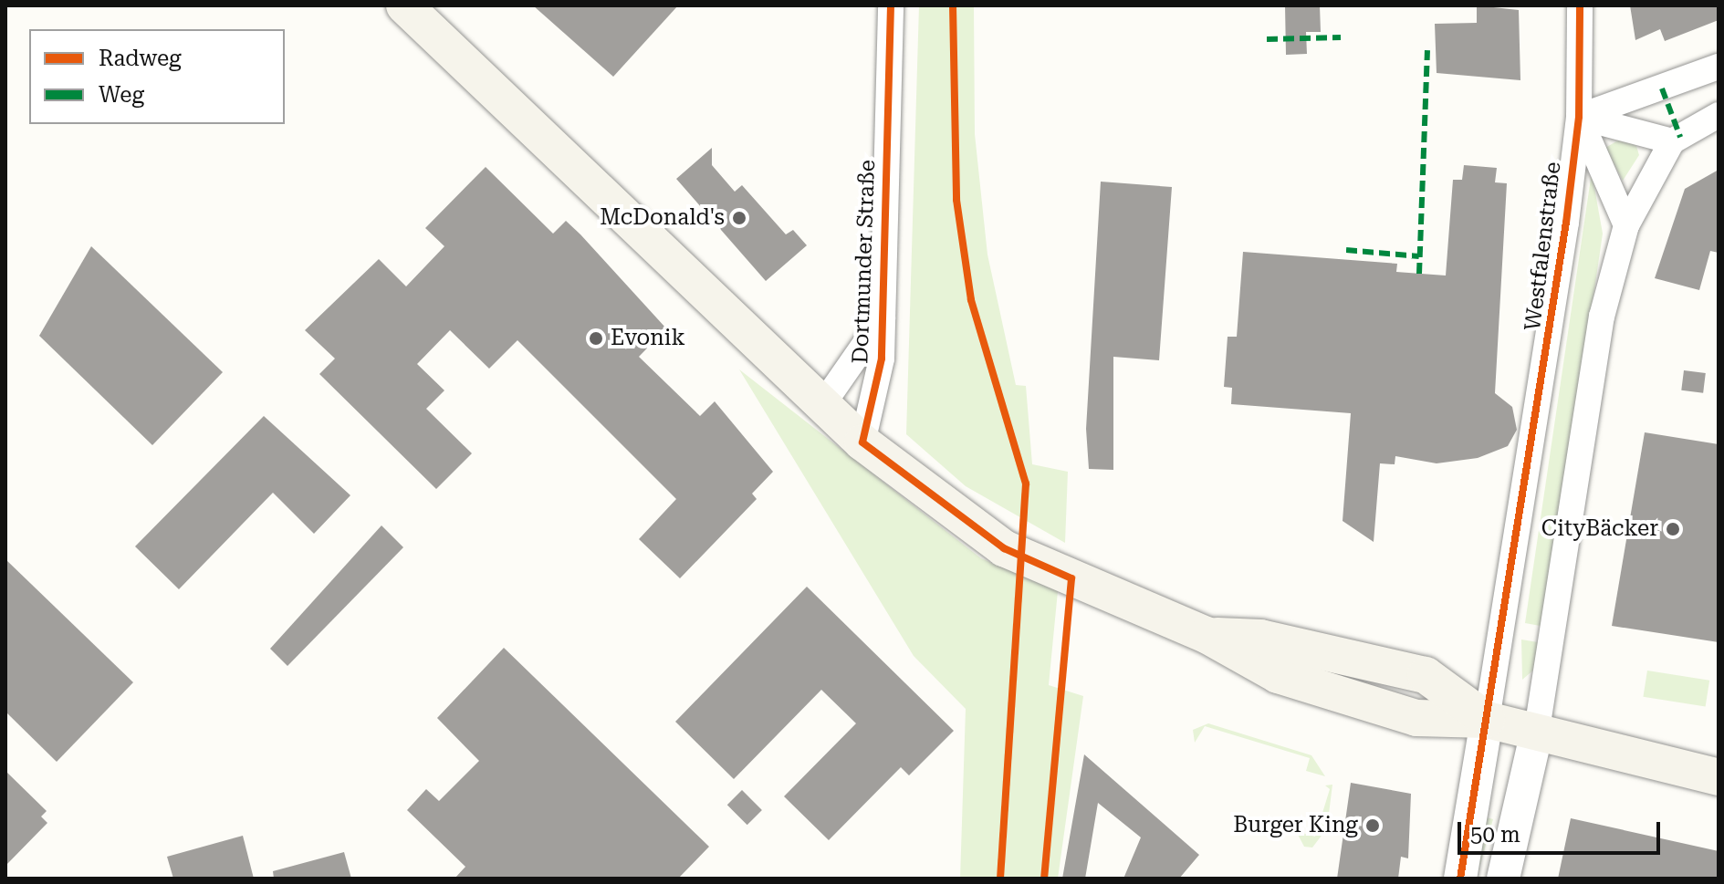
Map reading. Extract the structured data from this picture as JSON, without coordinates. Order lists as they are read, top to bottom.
{
  "streets": {
    "street": ["Westfalenstraße", "Dortmunder Straße"]
  },
  "places": [
    "McDonald's",
    "Evonik",
    "CityBäcker",
    "Burger King"
  ],
  "legend": ["Radweg", "Weg"],
  "scale_bar": "50 m"
}
